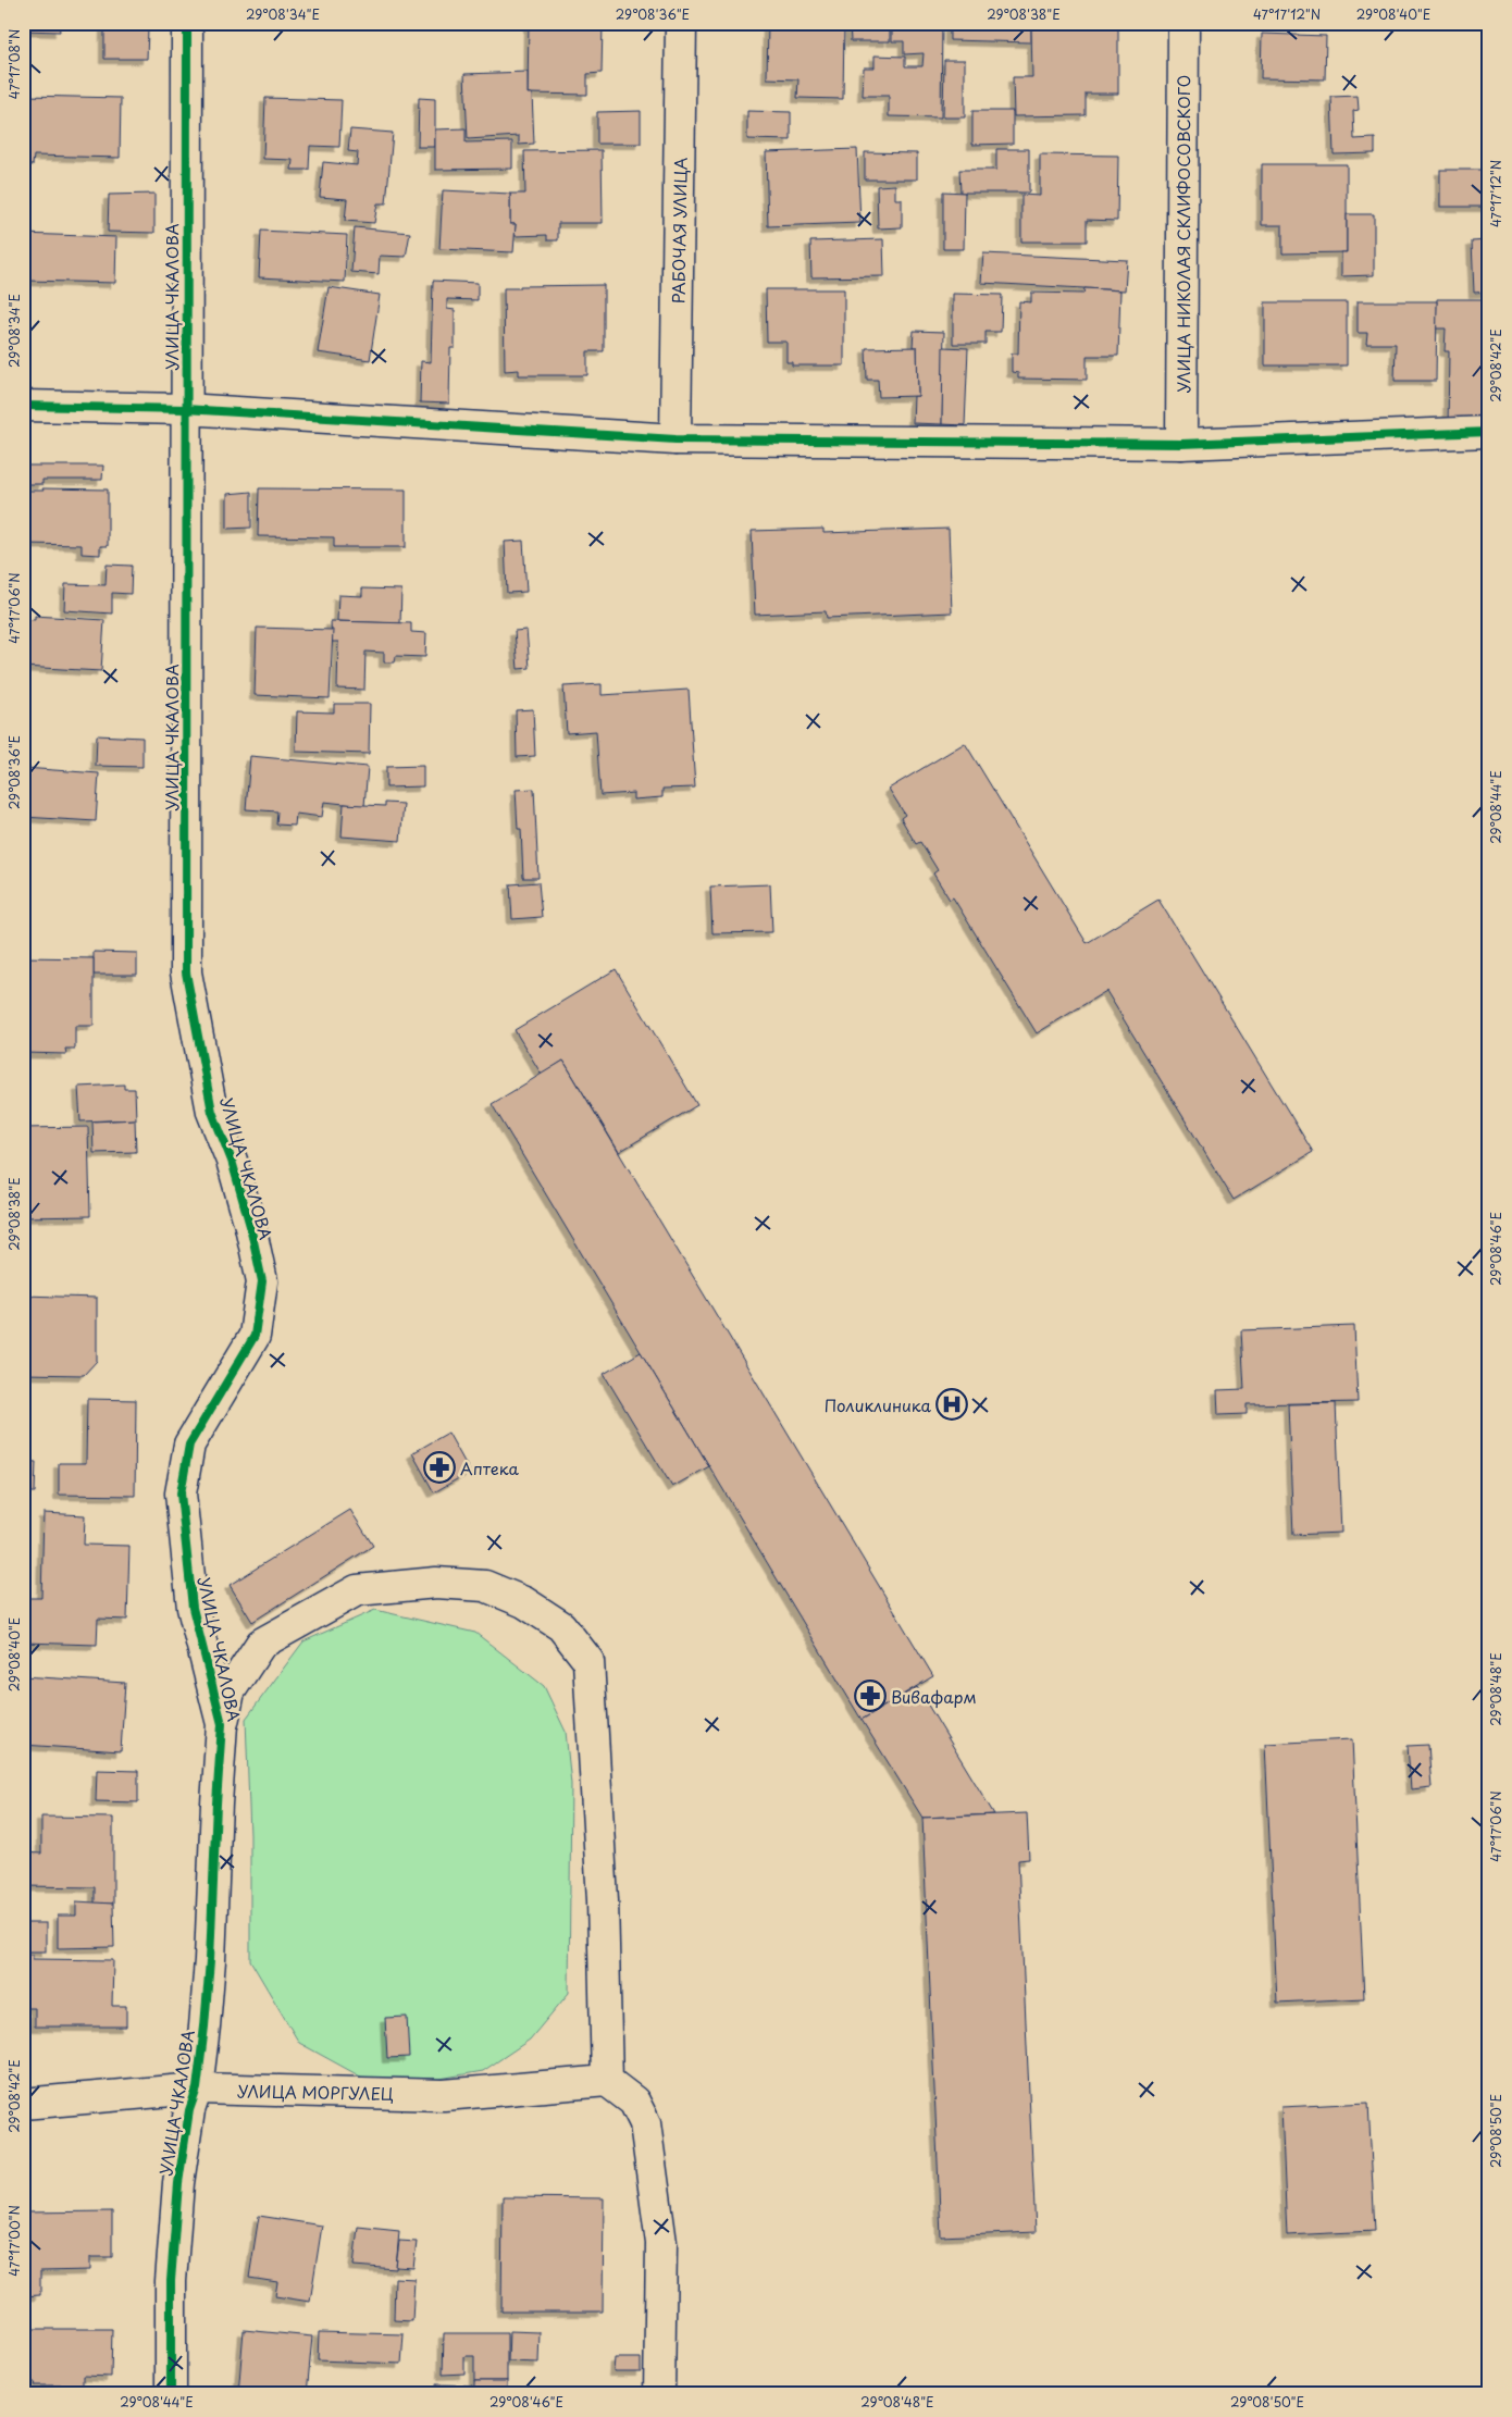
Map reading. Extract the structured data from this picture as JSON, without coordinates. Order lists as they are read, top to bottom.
{
  "streets": {
    "street": [
      "РАБОЧАЯ УЛИЦА",
      "УЛИЦА НИКОЛАЯ СКЛИФОСОВСКОГО",
      "УЛИЦА ЧКАЛОВА",
      "УЛИЦА МОРГУЛЕЦ"
    ]
  },
  "crossings": [
    ["УЛИЦА ЧКАЛОВА", "УЛИЦА МОРГУЛЕЦ"]
  ],
  "places": {
    "hospital": ["Поликлиника"],
    "pharmacy": ["Аптека", "Вивафарм"]
  },
  "coordinates": [
    "29°08'34\"E",
    "29°08'36\"E",
    "29°08'38\"E",
    "47°17'12\"N",
    "29°08'40\"E",
    "47°17'08\"N",
    "29°08'42\"E",
    "47°17'06\"N",
    "29°08'44\"E",
    "29°08'46\"E",
    "29°08'48\"E",
    "29°08'50\"E",
    "47°17'00\"N"
  ]
}
